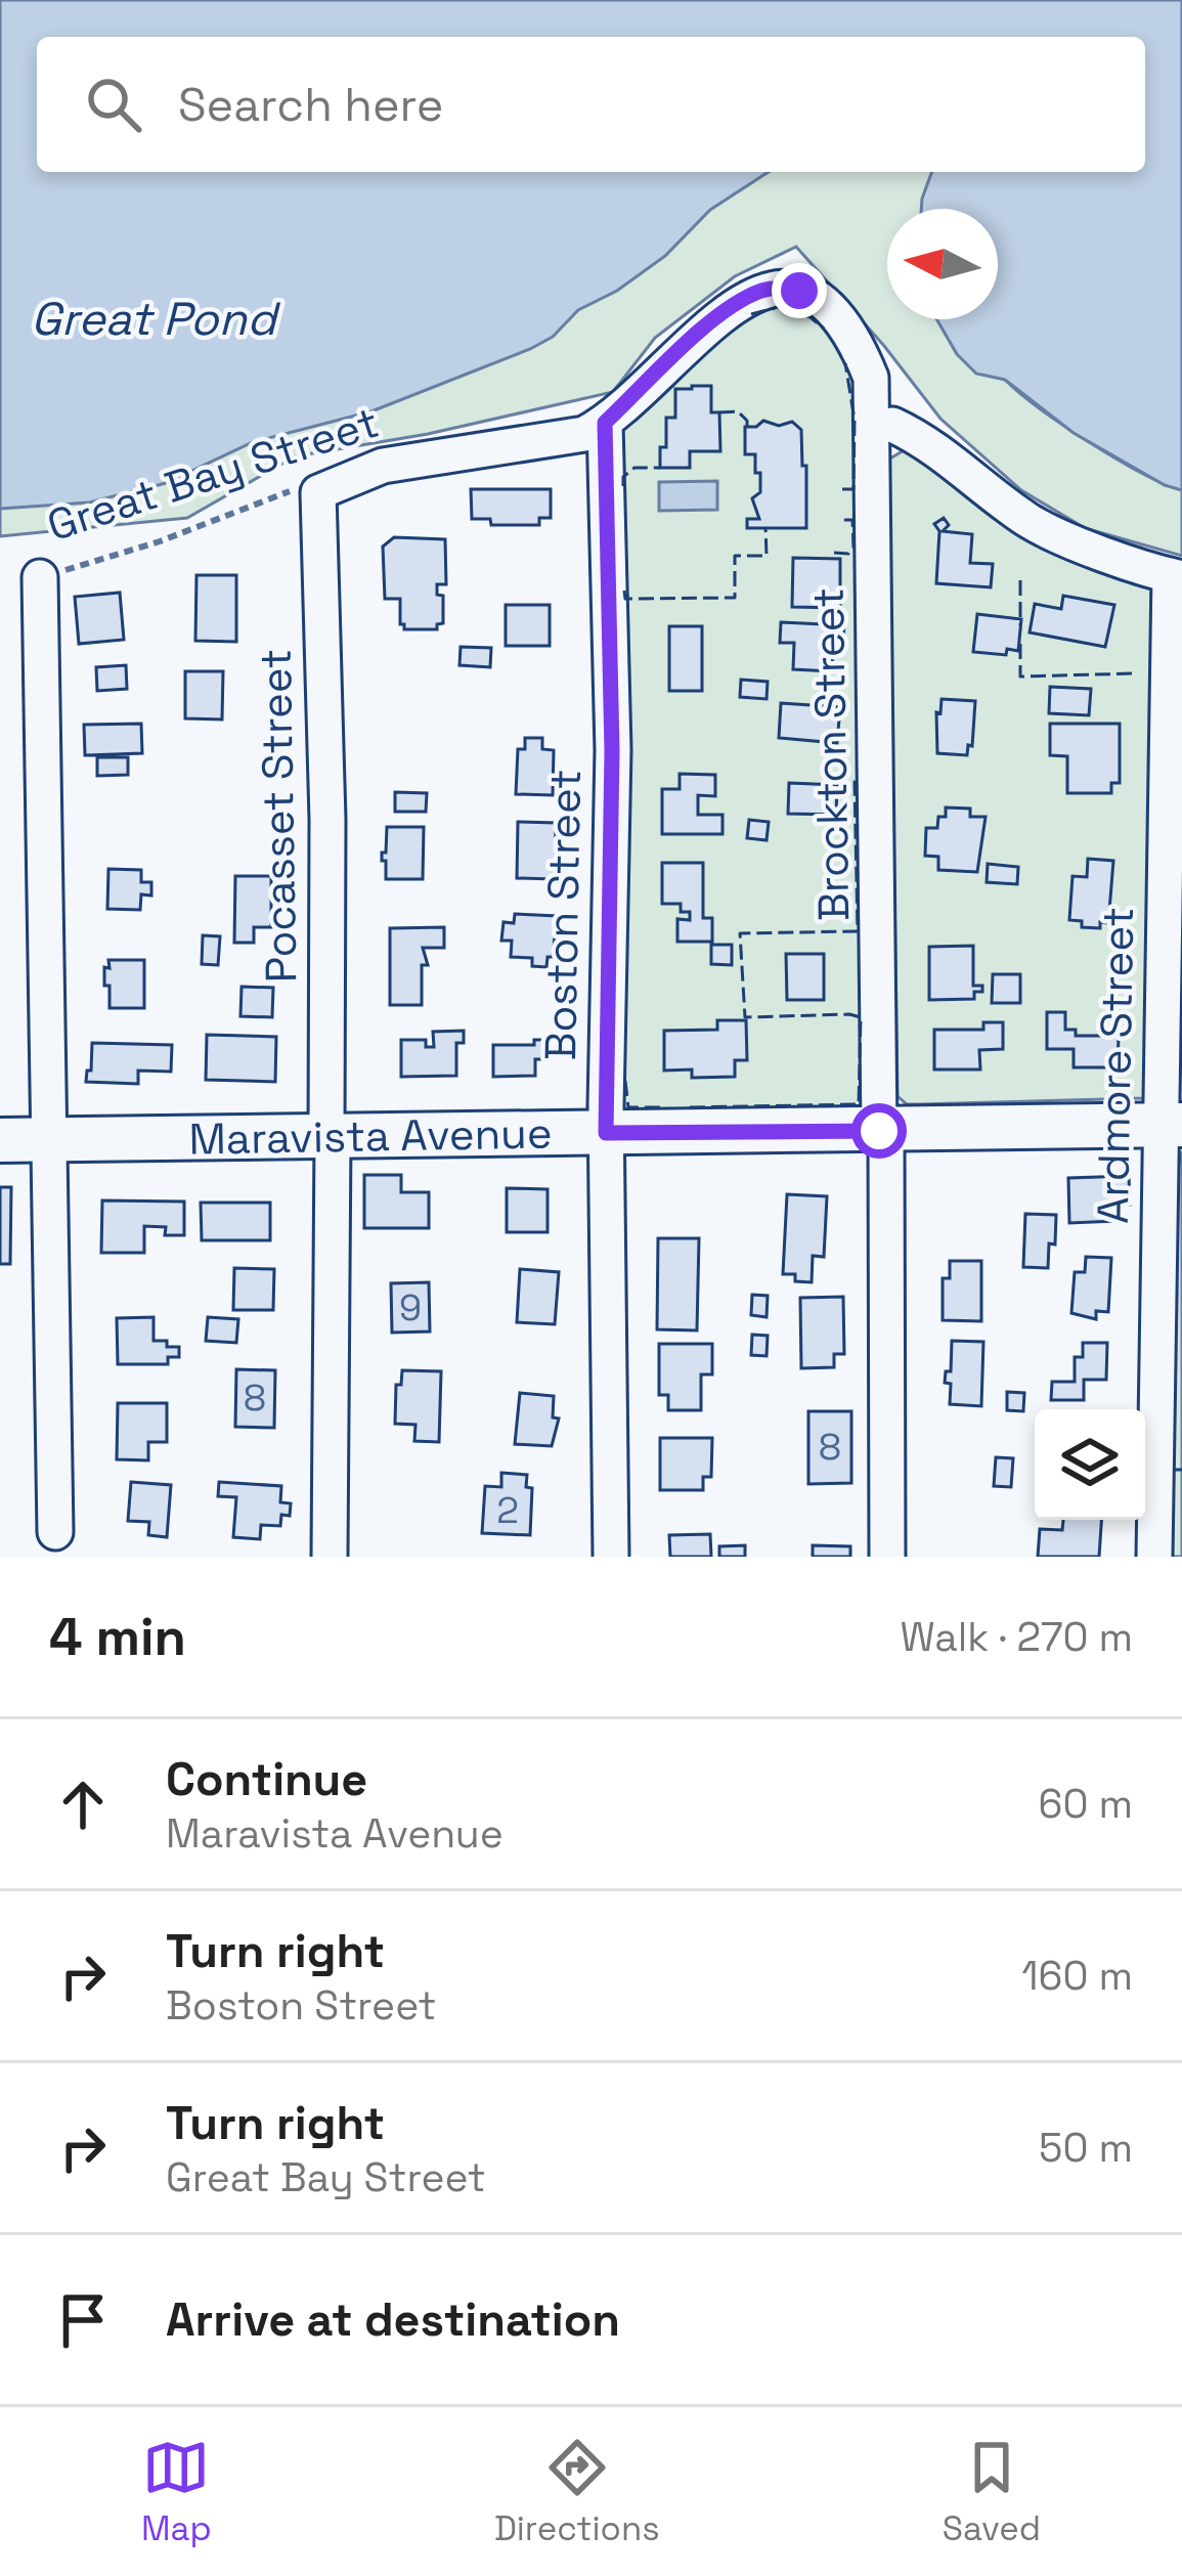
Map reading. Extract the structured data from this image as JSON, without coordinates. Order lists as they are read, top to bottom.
{
  "streets": {
    "main road": ["Maravista Avenue"],
    "street": [
      "Great Bay Street",
      "Brockton Street",
      "Pocasset Street",
      "Boston Street",
      "Ardmore Street"
    ]
  },
  "crossings": [
    ["Great Bay Street", "Brockton Street"],
    ["Great Bay Street", "Pocasset Street"],
    ["Great Bay Street", "Boston Street"],
    ["Brockton Street", "Maravista Avenue"],
    ["Pocasset Street", "Maravista Avenue"],
    ["Boston Street", "Maravista Avenue"],
    ["Ardmore Street", "Maravista Avenue"]
  ],
  "water": ["Great Pond"],
  "house_numbers": [
    "9",
    "8",
    "8",
    "2"
  ],
  "north": "left",
  "page": {
    "search": "Search here",
    "heading": ["4 min", "Walk · 270 m"],
    "list": [
      ["Continue", "Maravista Avenue", "60 m"],
      ["Turn right", "Boston Street", "160 m"],
      ["Turn right", "Great Bay Street", "50 m"],
      "Arrive at destination"
    ],
    "nav": ["Map", "Directions", "Saved"]
  }
}
